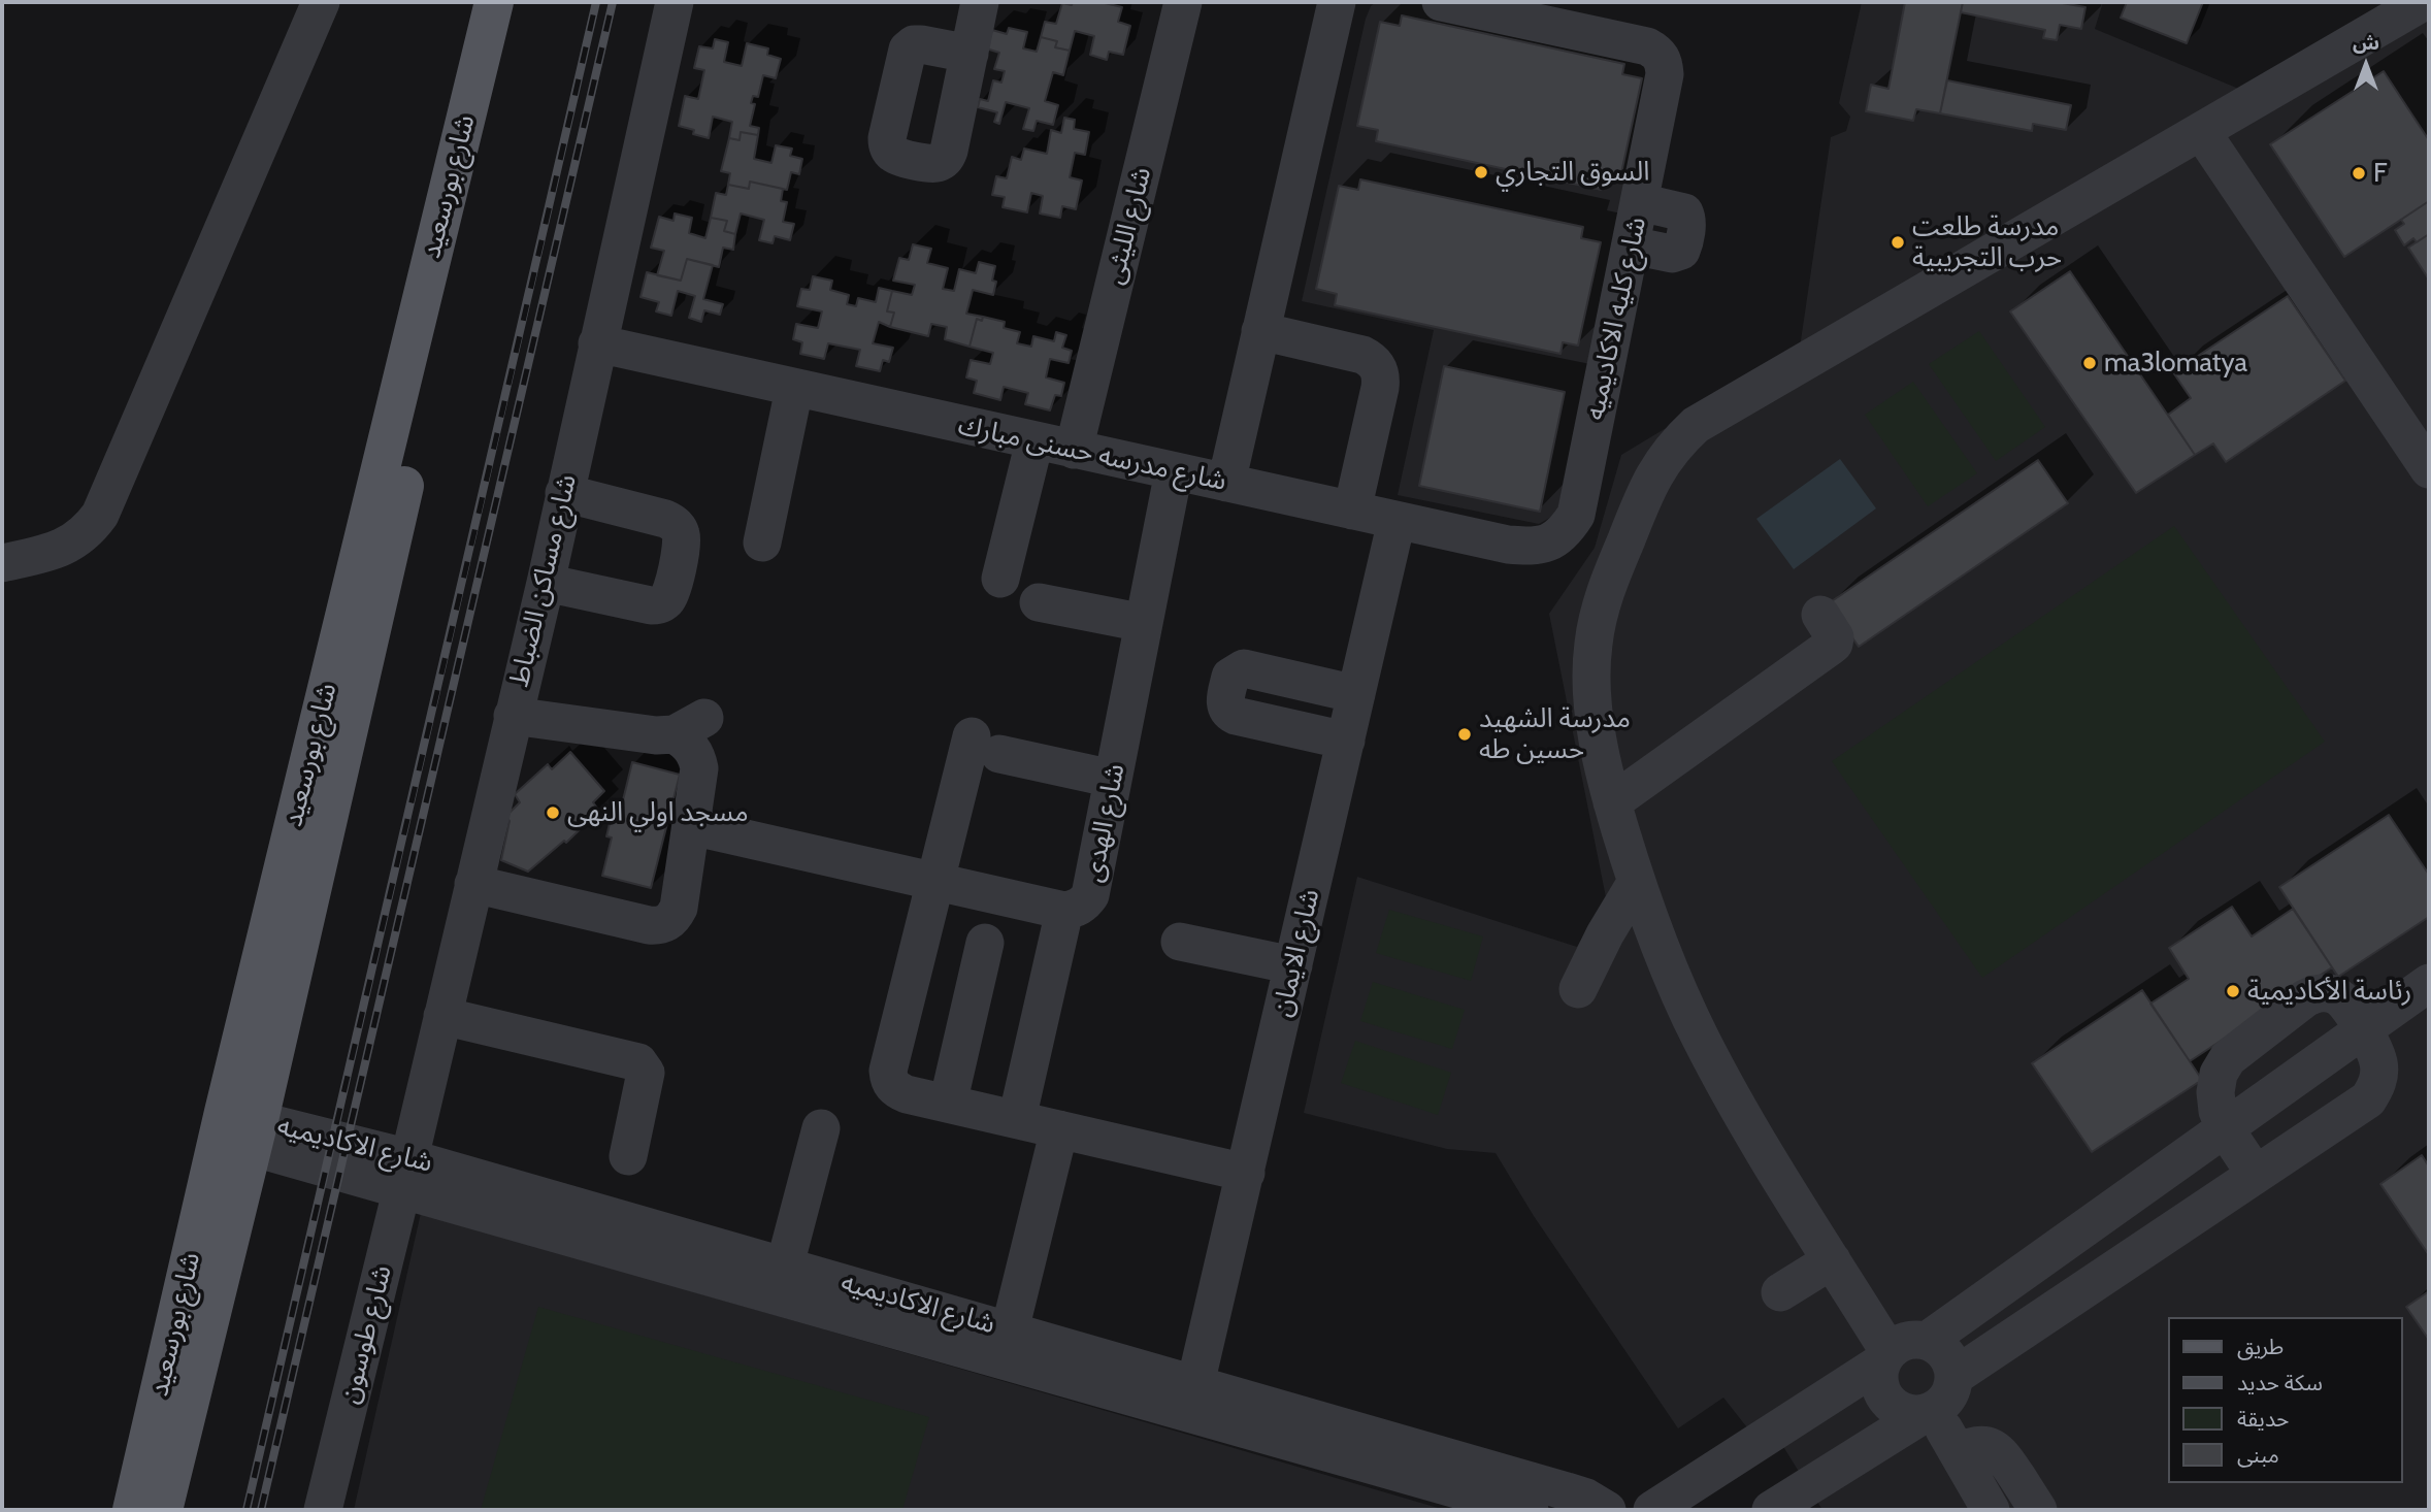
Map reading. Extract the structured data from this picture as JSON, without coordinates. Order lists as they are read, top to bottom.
{
  "streets": {
    "main road": ["شارع بورسعيد"],
    "street": [
      "شارع الليثى",
      "شارع كليه الاكاديميه",
      "شارع مدرسه حسنى مبارك",
      "شارع مساكن الضباط",
      "شارع الهدى",
      "شارع الايمان",
      "شارع الاكاديميه",
      "شارع طوسون"
    ]
  },
  "crossings": [
    ["شارع بورسعيد", "شارع الاكاديميه"],
    ["شارع الليثى", "شارع مدرسه حسنى مبارك"],
    ["شارع كليه الاكاديميه", "شارع مدرسه حسنى مبارك"],
    ["شارع مدرسه حسنى مبارك", "شارع مساكن الضباط"],
    ["شارع مدرسه حسنى مبارك", "شارع الهدى"],
    ["شارع مدرسه حسنى مبارك", "شارع الايمان"],
    ["شارع مساكن الضباط", "شارع الاكاديميه"],
    ["شارع مساكن الضباط", "شارع طوسون"],
    ["شارع الايمان", "شارع الاكاديميه"],
    ["شارع الاكاديميه", "شارع طوسون"]
  ],
  "places": [
    "السوق التجاري",
    "F",
    "مدرسة طلعت حرب التجريبية",
    "ma3lomatya",
    "مدرسة الشهيد حسين طه",
    "مسجد اولي النهى",
    "رئاسة الأكاديمية"
  ],
  "legend": [
    "طريق",
    "سكة حديد",
    "حديقة",
    "مبنى"
  ],
  "north": "top"
}
